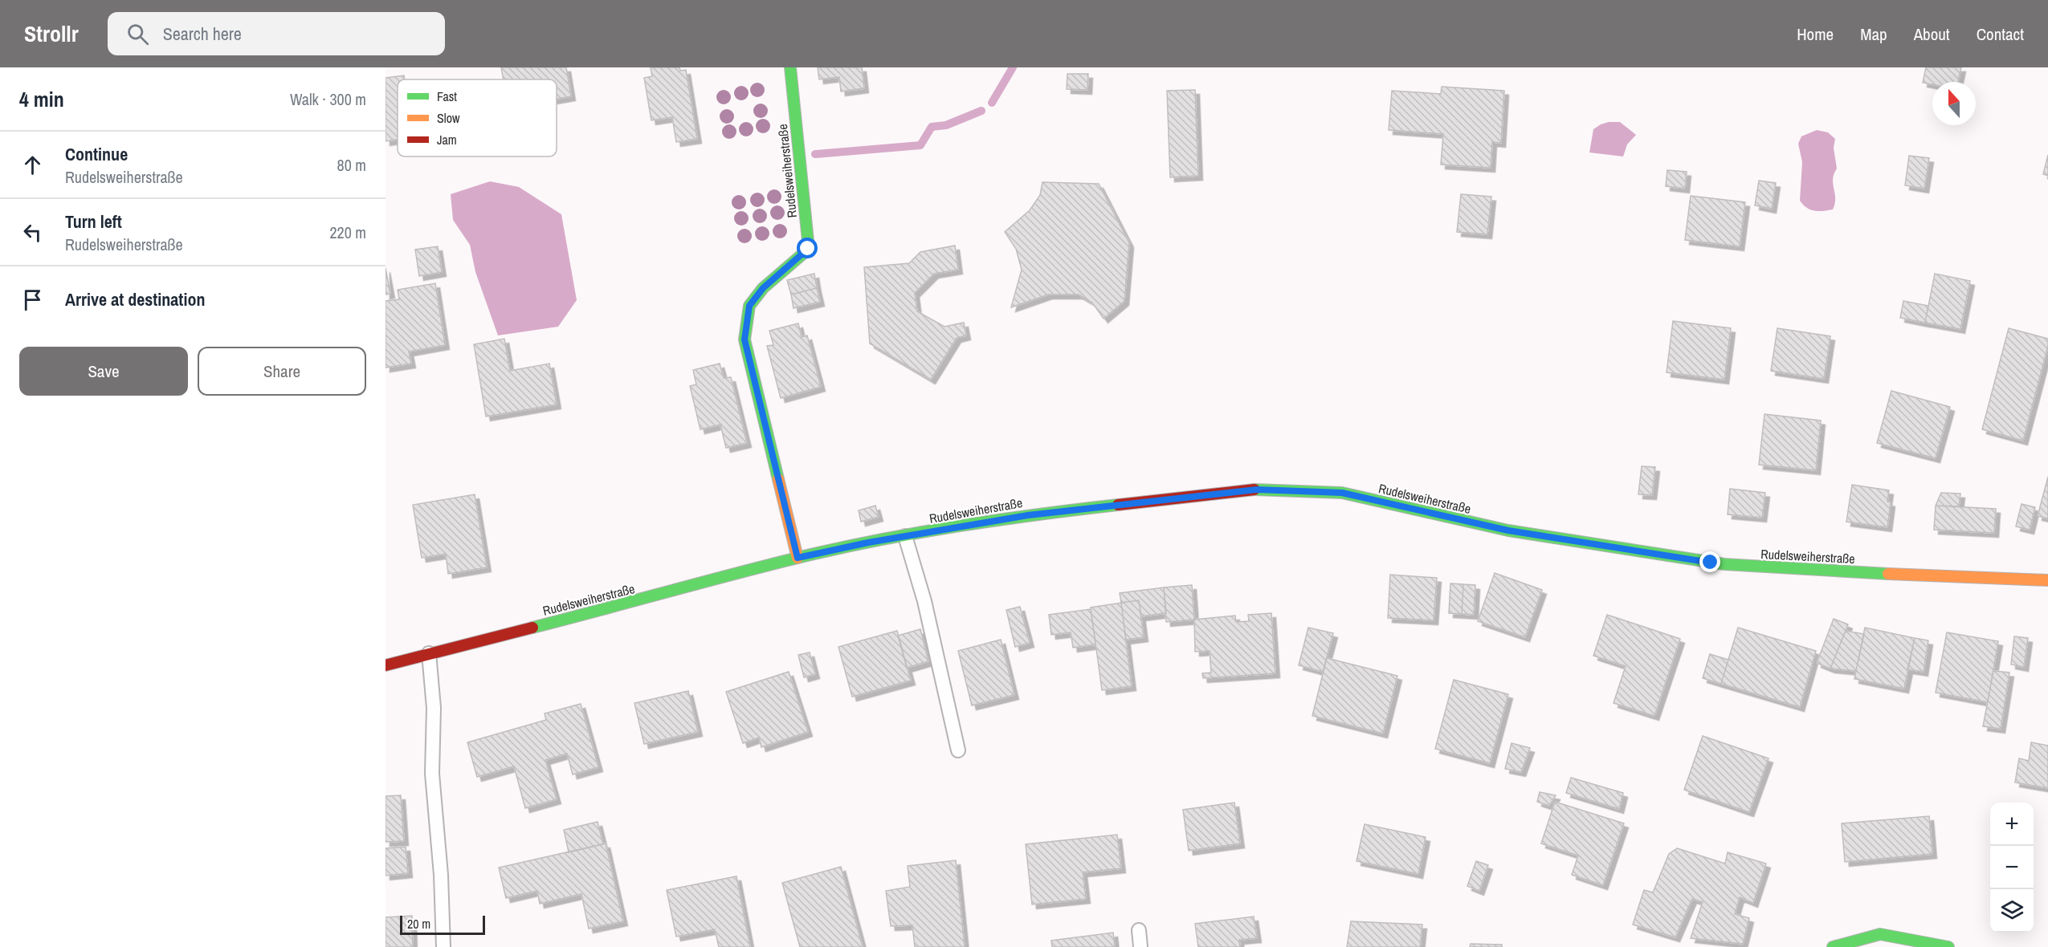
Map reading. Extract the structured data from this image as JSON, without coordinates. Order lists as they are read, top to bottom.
{
  "streets": {
    "street": ["Rudelsweiherstraße"]
  },
  "legend": ["Fast", "Slow", "Jam"],
  "scale_bar": "20 m",
  "north": "top",
  "page": {
    "header": "Strollr",
    "search": "Search here",
    "nav": [
      "Home",
      "Map",
      "About",
      "Contact"
    ],
    "heading": ["4 min", "Walk · 300 m"],
    "list": [
      ["Continue", "Rudelsweiherstraße", "80 m"],
      ["Turn left", "Rudelsweiherstraße", "220 m"],
      "Arrive at destination"
    ],
    "buttons": ["Save", "Share"],
    "map_buttons": ["+", "−"],
    "scale": "20 m"
  }
}
